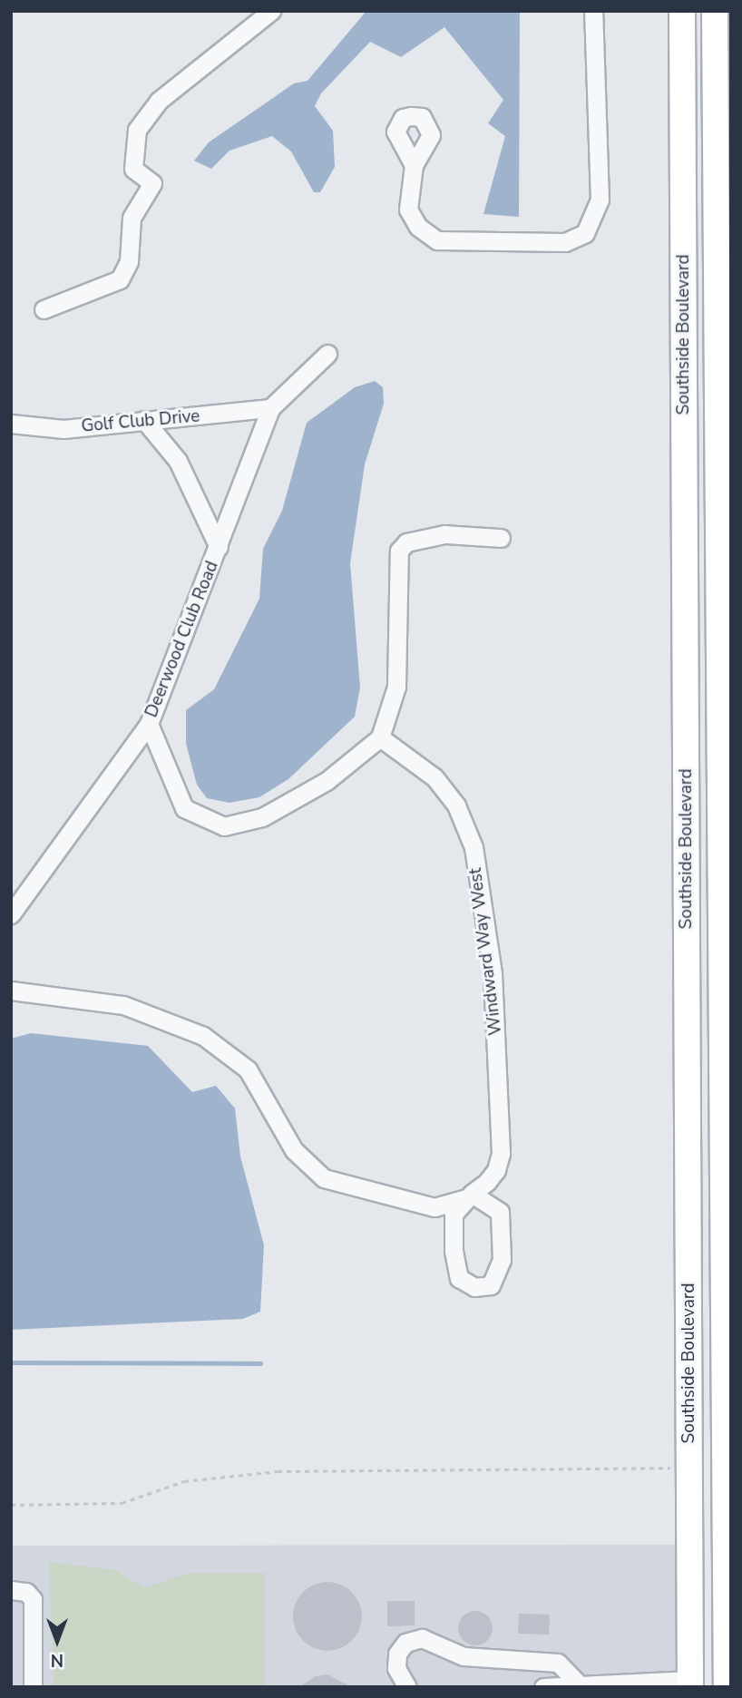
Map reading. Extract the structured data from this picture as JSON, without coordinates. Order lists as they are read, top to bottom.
{
  "streets": {
    "highway": ["Southside Boulevard"],
    "street": ["Golf Club Drive", "Deerwood Club Road", "Windward Way West"]
  },
  "crossings": [
    ["Golf Club Drive", "Deerwood Club Road"]
  ],
  "north": "bottom"
}
